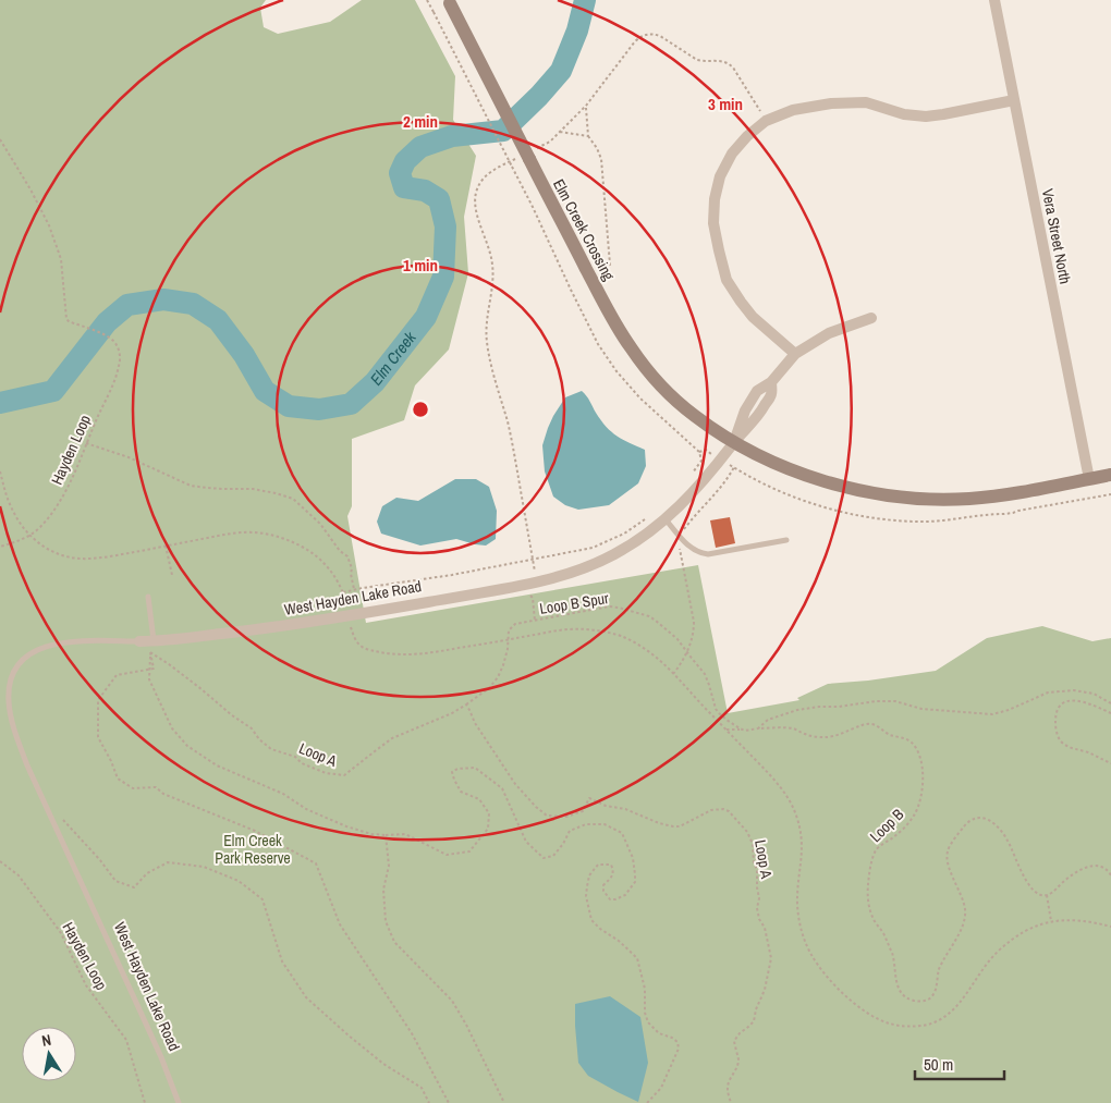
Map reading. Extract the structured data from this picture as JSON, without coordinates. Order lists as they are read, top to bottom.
{
  "streets": {
    "main road": ["Elm Creek Crossing"],
    "street": ["Vera Street North", "West Hayden Lake Road"],
    "path": [
      "Hayden Loop",
      "Loop B Spur",
      "Loop A",
      "Loop B"
    ]
  },
  "crossings": [
    ["Elm Creek Crossing", "West Hayden Lake Road"],
    ["West Hayden Lake Road", "Loop A"]
  ],
  "water": ["Elm Creek"],
  "parks": ["Elm Creek Park Reserve"],
  "scale_bar": "50 m",
  "north": "top",
  "rings": ["3 min", "2 min", "1 min"]
}
